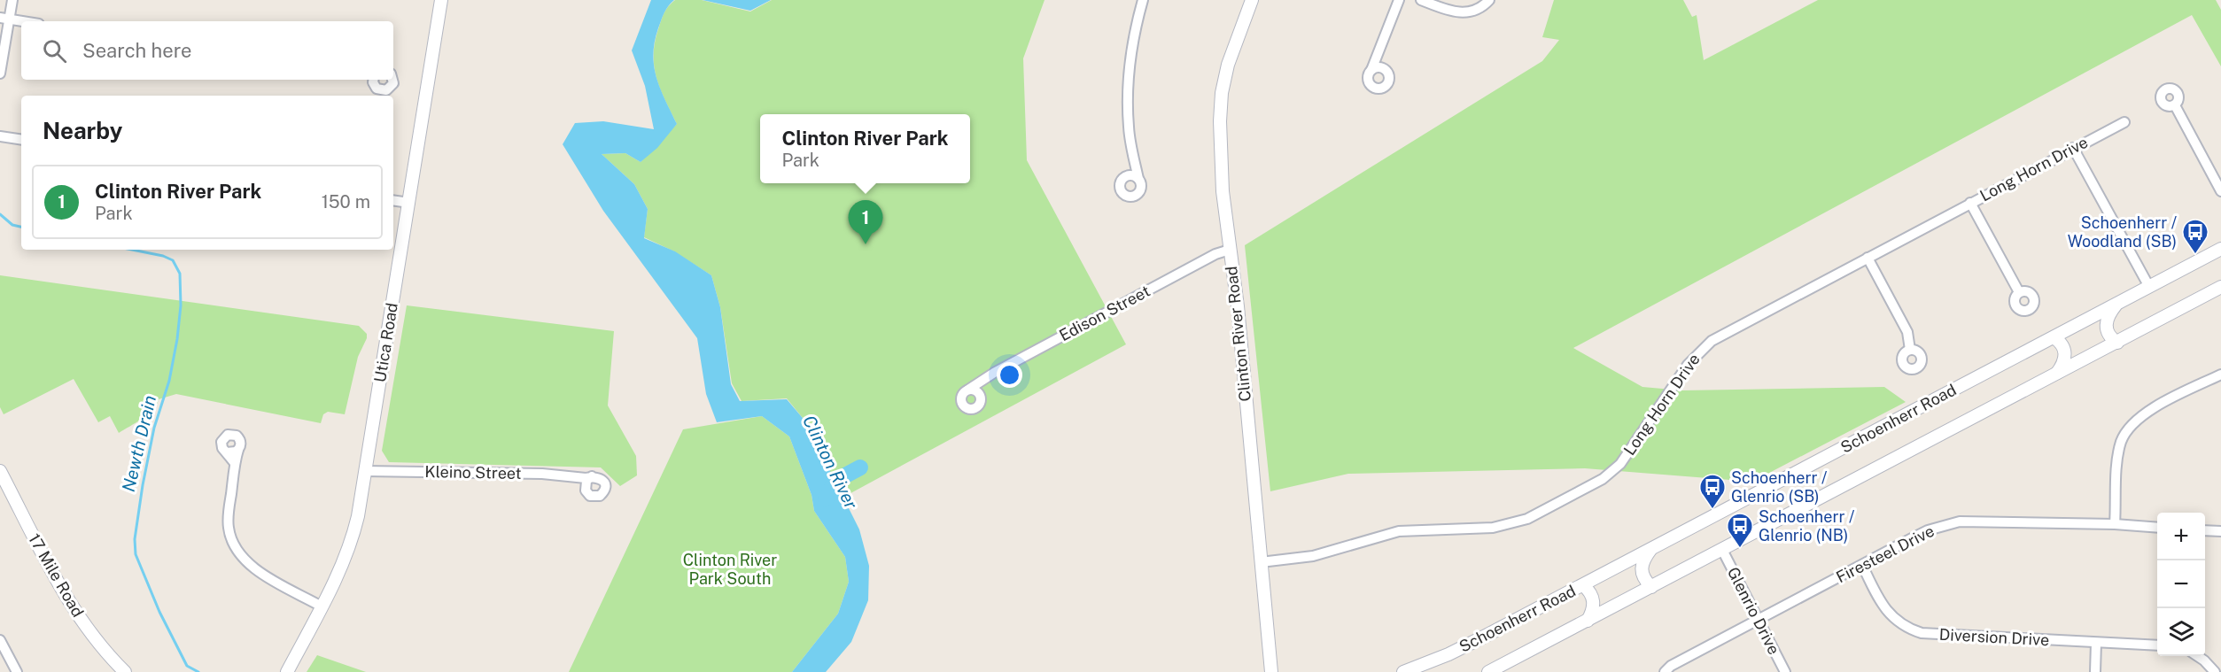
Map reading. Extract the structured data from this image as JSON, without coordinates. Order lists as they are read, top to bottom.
{
  "streets": {
    "main road": [
      "Clinton River Road",
      "Utica Road",
      "Schoenherr Road",
      "17 Mile Road"
    ],
    "street": [
      "Long Horn Drive",
      "Edison Street",
      "Kleino Street",
      "Firesteel Drive",
      "Glenrio Drive",
      "Diversion Drive"
    ]
  },
  "crossings": [
    ["Long Horn Drive", "Clinton River Road"],
    ["Edison Street", "Clinton River Road"],
    ["Utica Road", "Kleino Street"],
    ["Schoenherr Road", "Glenrio Drive"],
    ["Firesteel Drive", "Glenrio Drive"],
    ["Firesteel Drive", "Diversion Drive"]
  ],
  "water": ["Newth Drain", "Clinton River"],
  "parks": ["Clinton River Park South"],
  "places": {
    "bus stop": ["Schoenherr / Woodland (SB)", "Schoenherr / Glenrio (SB)", "Schoenherr / Glenrio (NB)"]
  },
  "page": {
    "search": "Search here",
    "heading": "Nearby",
    "popup": ["Clinton River Park", "Park"],
    "list": [
      {
        "mark": "1",
        "name": "Clinton River Park",
        "note": "Park",
        "value": "150 m"
      }
    ],
    "pins": "1",
    "map_buttons": ["+", "−"]
  }
}
